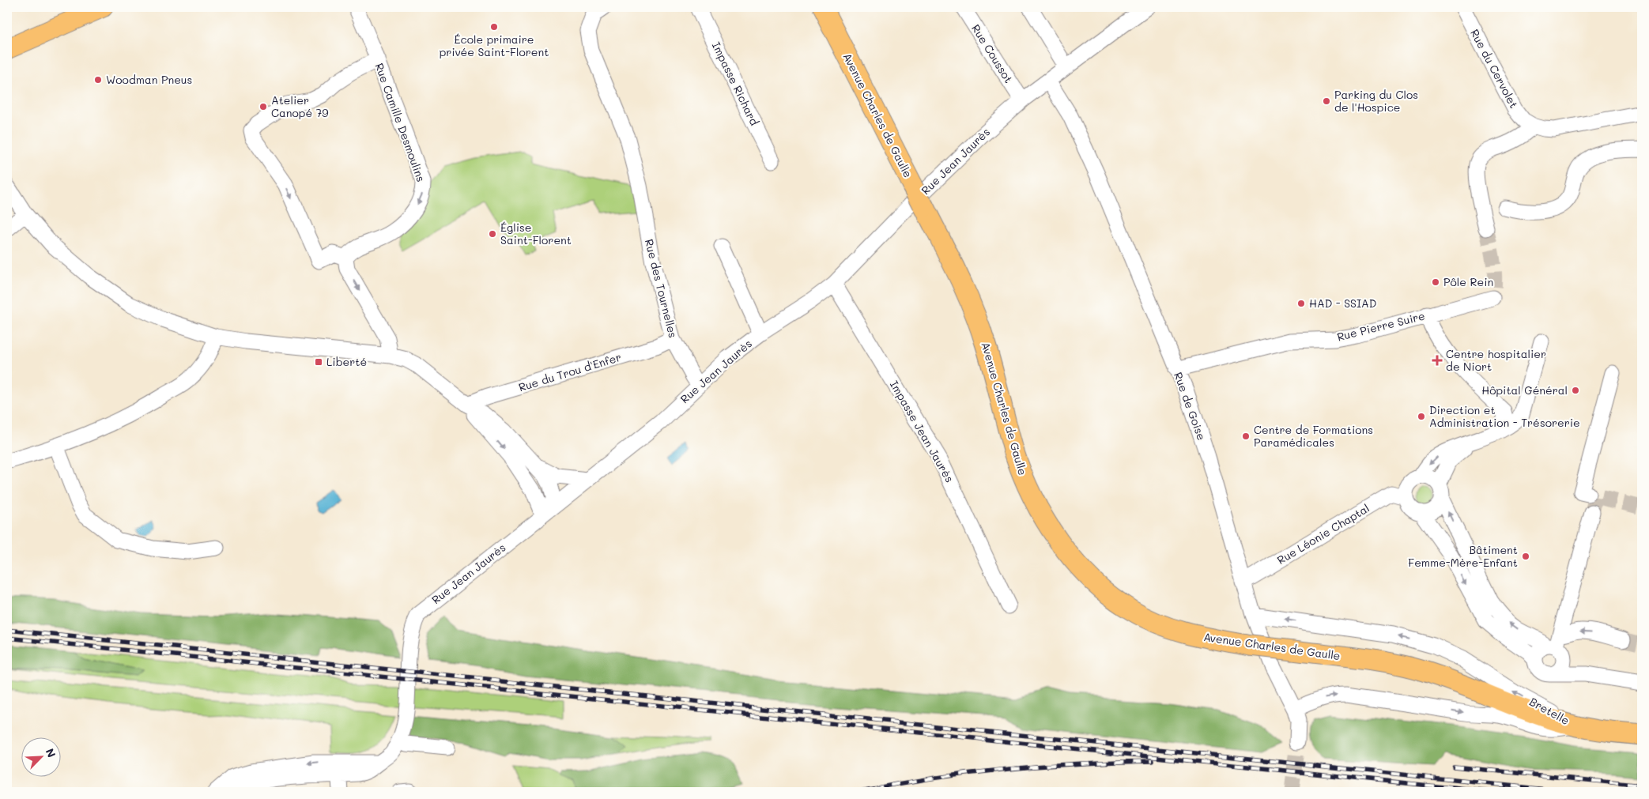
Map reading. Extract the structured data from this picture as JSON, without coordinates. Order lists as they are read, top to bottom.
{
  "streets": {
    "main road": ["Avenue Charles de Gaulle"],
    "street": [
      "Rue Coussot",
      "Rue du Cervolet",
      "Impasse Richard",
      "Rue Camille Desmoulins",
      "Rue Jean Jaurès",
      "Rue des Tournelles",
      "Rue Pierre Suire",
      "Rue du Trou d'Enfer",
      "Rue de Goise",
      "Impasse Jean Jaurès",
      "Rue Léonie Chaptal",
      "Bretelle"
    ]
  },
  "crossings": [
    ["Rue Coussot", "Rue Jean Jaurès"],
    ["Avenue Charles de Gaulle", "Bretelle"],
    ["Rue Jean Jaurès", "Rue des Tournelles"],
    ["Rue Jean Jaurès", "Rue de Goise"],
    ["Rue Jean Jaurès", "Impasse Jean Jaurès"],
    ["Rue des Tournelles", "Rue du Trou d'Enfer"],
    ["Rue Pierre Suire", "Rue de Goise"],
    ["Rue de Goise", "Rue Léonie Chaptal"],
    ["Rue de Goise", "Bretelle"]
  ],
  "one_way": ["Rue Camille Desmoulins"],
  "places": {
    "other": [
      "École primaire privée Saint-Florent",
      "Woodman Pneus",
      "Parking du Clos de l'Hospice",
      "Atelier Canopé 79",
      "Église Saint-Florent",
      "Pôle Rein",
      "HAD - SSIAD",
      "Hôpital Général",
      "Direction et Administration - Trésorerie",
      "Centre de Formations Paramédicales",
      "Bâtiment Femme-Mère-Enfant"
    ],
    "health": ["Centre hospitalier de Niort"],
    "transit": ["Liberté"]
  },
  "north": "top right"
}
